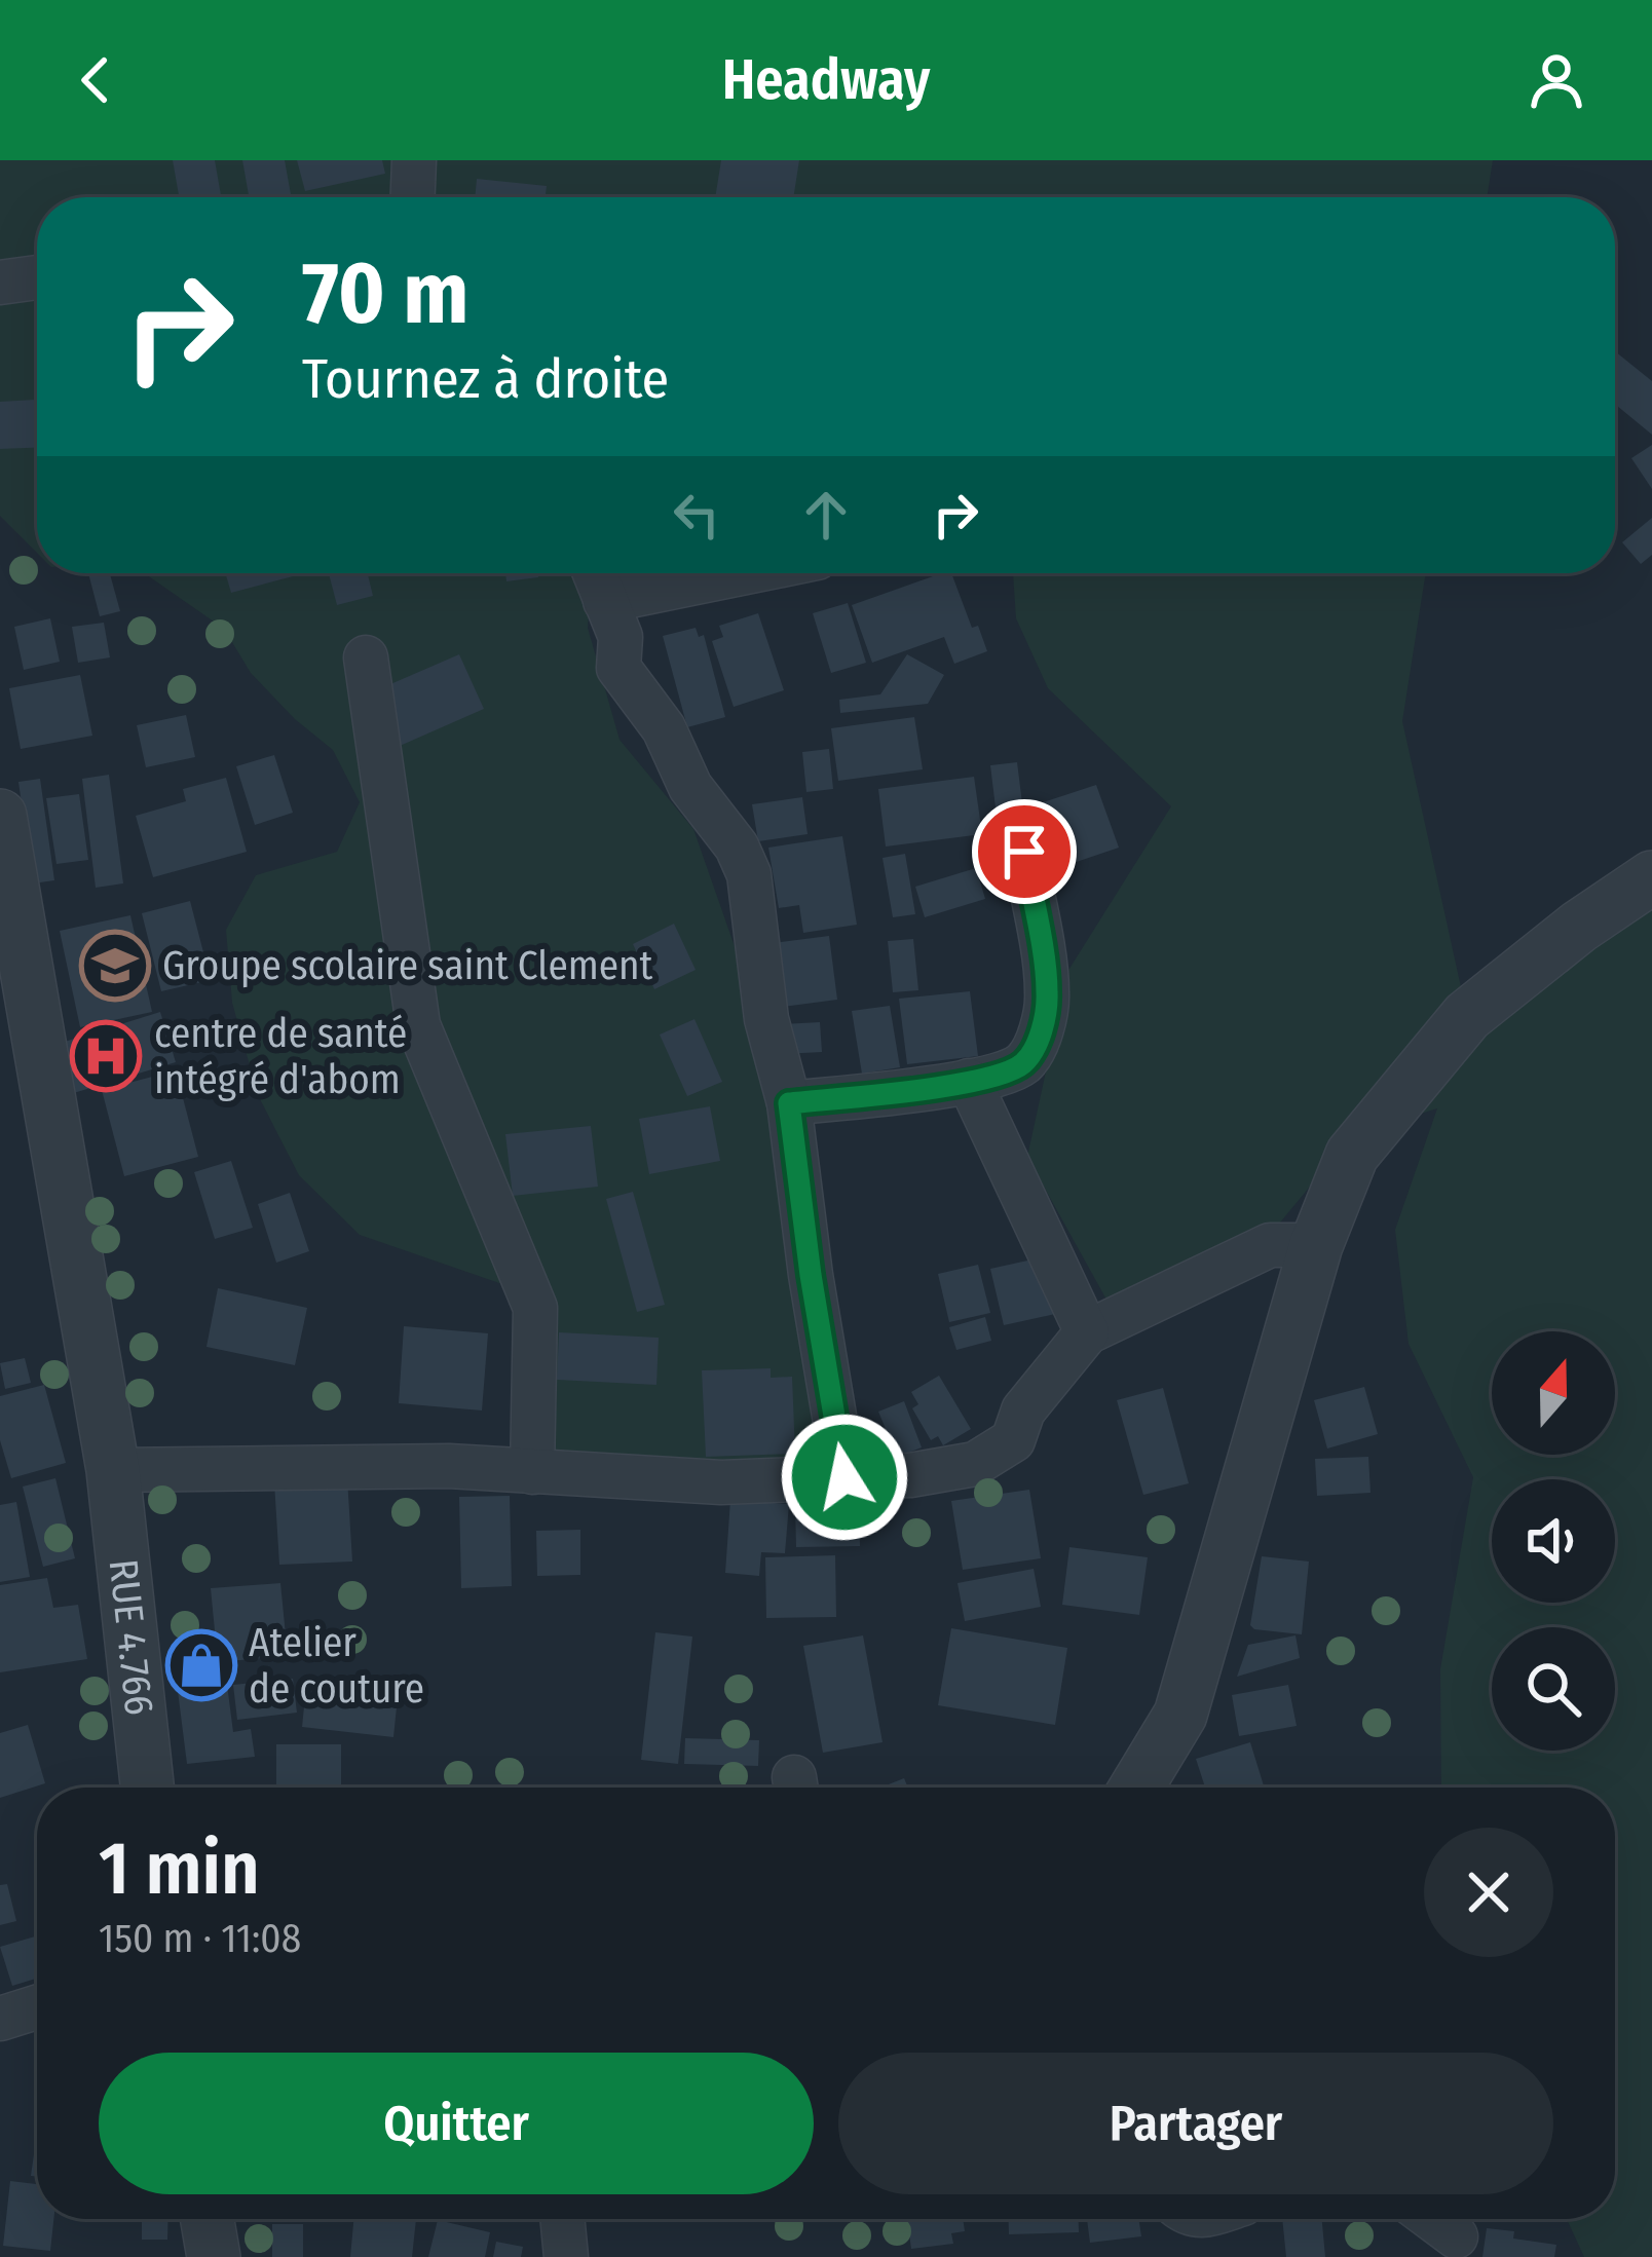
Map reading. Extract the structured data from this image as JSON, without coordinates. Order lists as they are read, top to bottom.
{
  "streets": {
    "street": ["RUE 4.766"]
  },
  "places": {
    "school or university": ["Groupe scolaire saint Clement"],
    "hospital": ["centre de santé intégré d'abom"],
    "shop": ["Atelier de couture"]
  },
  "north": "top",
  "page": {
    "header": "Headway",
    "turn": ["70 m", "Tournez à droite"],
    "heading": ["1 min", "150 m · 11:08"],
    "buttons": ["Quitter", "Partager"]
  }
}
